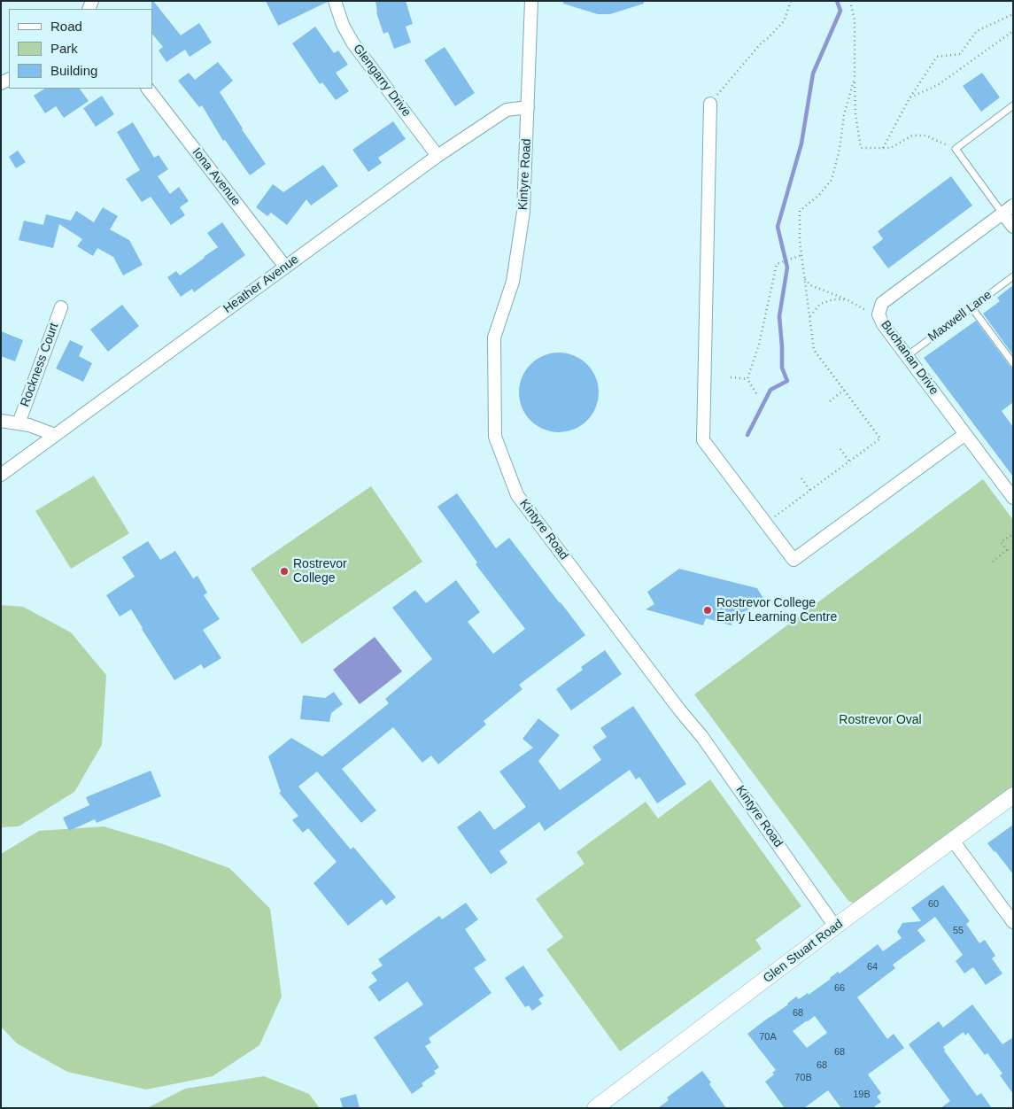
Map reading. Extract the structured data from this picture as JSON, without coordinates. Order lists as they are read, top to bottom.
{
  "streets": {
    "street": [
      "Glengarry Drive",
      "Kintyre Road",
      "Iona Avenue",
      "Heather Avenue",
      "Buchanan Drive",
      "Rockness Court",
      "Glen Stuart Road"
    ],
    "lane": ["Maxwell Lane"]
  },
  "crossings": [
    ["Glengarry Drive", "Heather Avenue"],
    ["Kintyre Road", "Heather Avenue"],
    ["Kintyre Road", "Glen Stuart Road"],
    ["Iona Avenue", "Heather Avenue"],
    ["Maxwell Lane", "Buchanan Drive"]
  ],
  "parks": ["Rostrevor Oval"],
  "places": ["Rostrevor College", "Rostrevor College Early Learning Centre"],
  "house_numbers": [
    "60",
    "55",
    "64",
    "66",
    "68",
    "70A",
    "68",
    "68",
    "70B",
    "19B"
  ],
  "legend": ["Road", "Park", "Building"]
}
